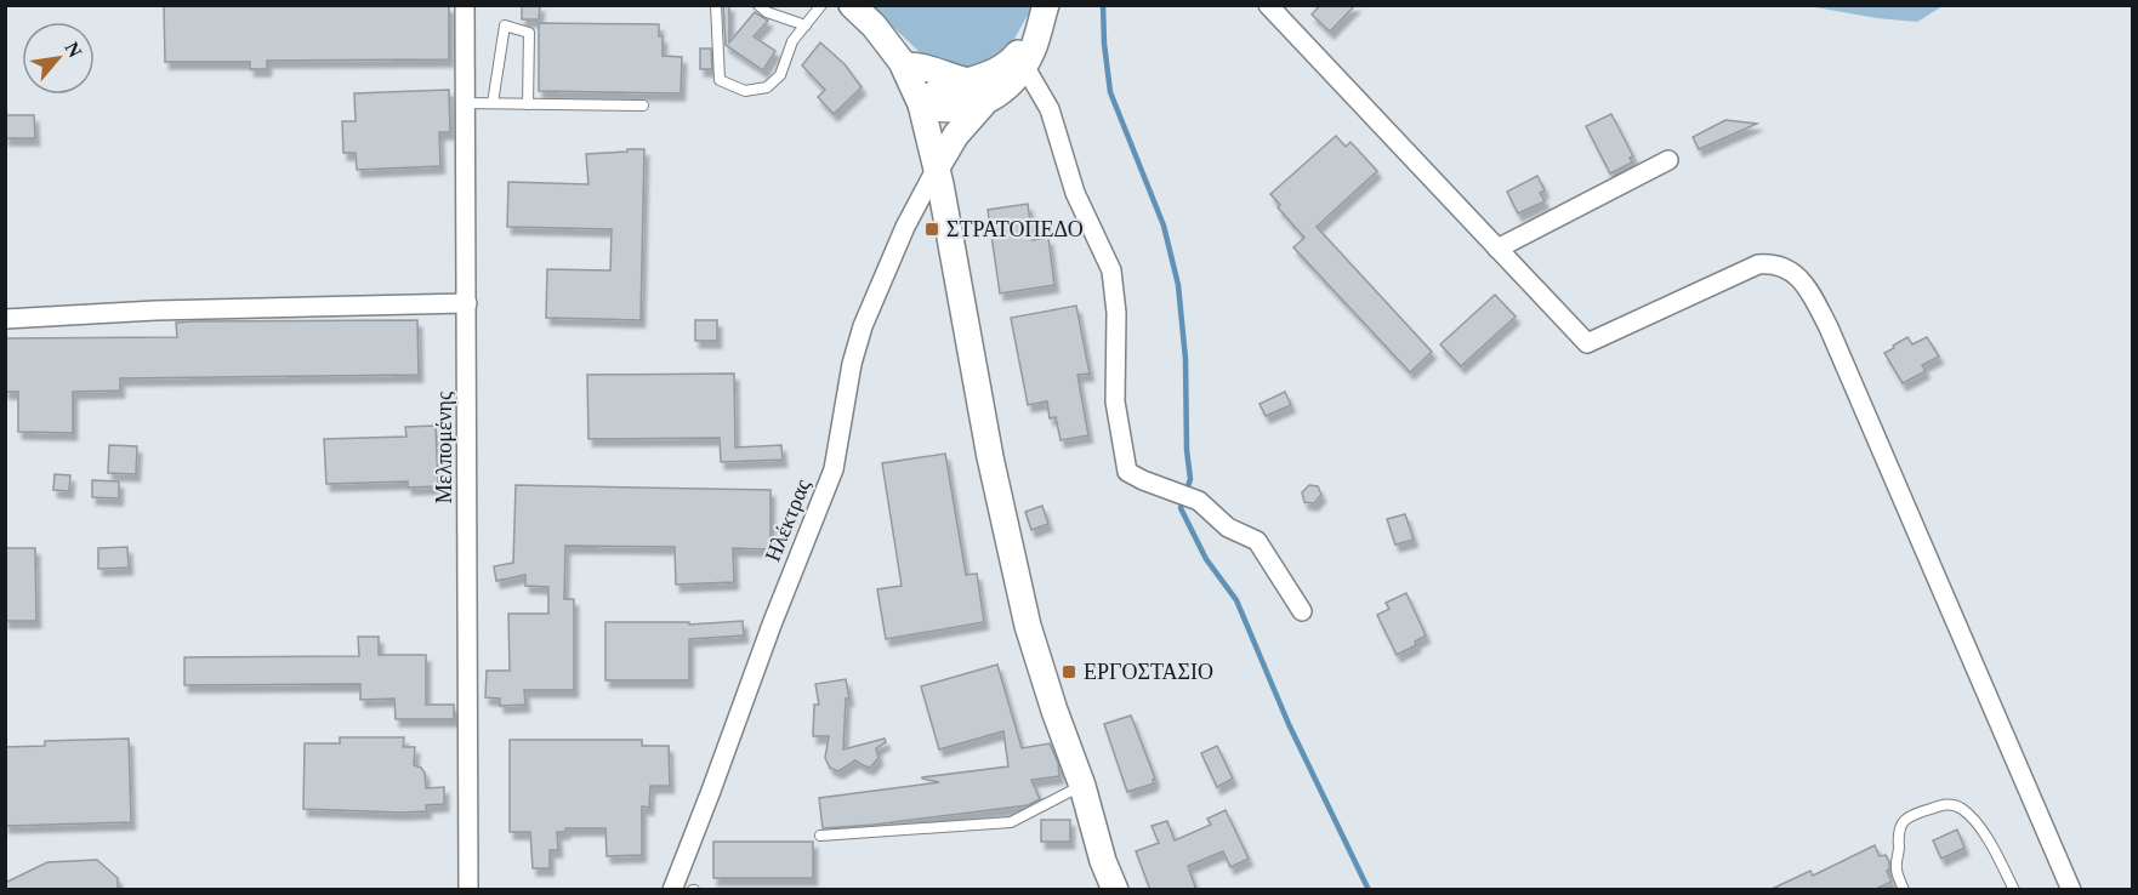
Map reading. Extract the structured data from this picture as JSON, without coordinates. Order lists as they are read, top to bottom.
{
  "streets": {
    "street": ["Μελπομένης", "Ηλέκτρας"]
  },
  "places": {
    "transit": ["ΣΤΡΑΤΟΠΕΔΟ", "ΕΡΓΟΣΤΑΣΙΟ"]
  },
  "north": "top right"
}
